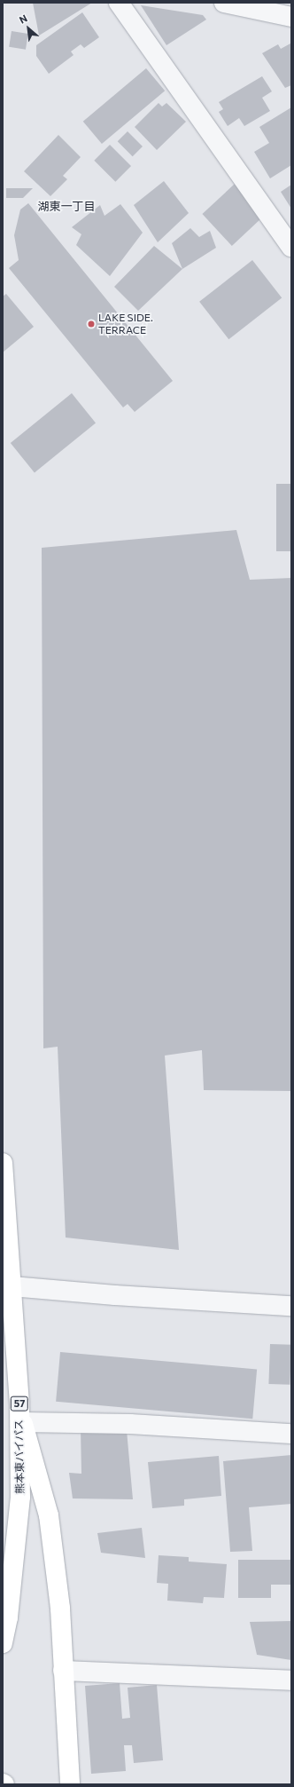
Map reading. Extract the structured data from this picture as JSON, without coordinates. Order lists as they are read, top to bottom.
{
  "streets": {
    "main road": ["57", "熊本東バイパス"]
  },
  "districts": ["湖東一丁目"],
  "places": ["LAKE SIDE. TERRACE"],
  "north": "top left"
}
